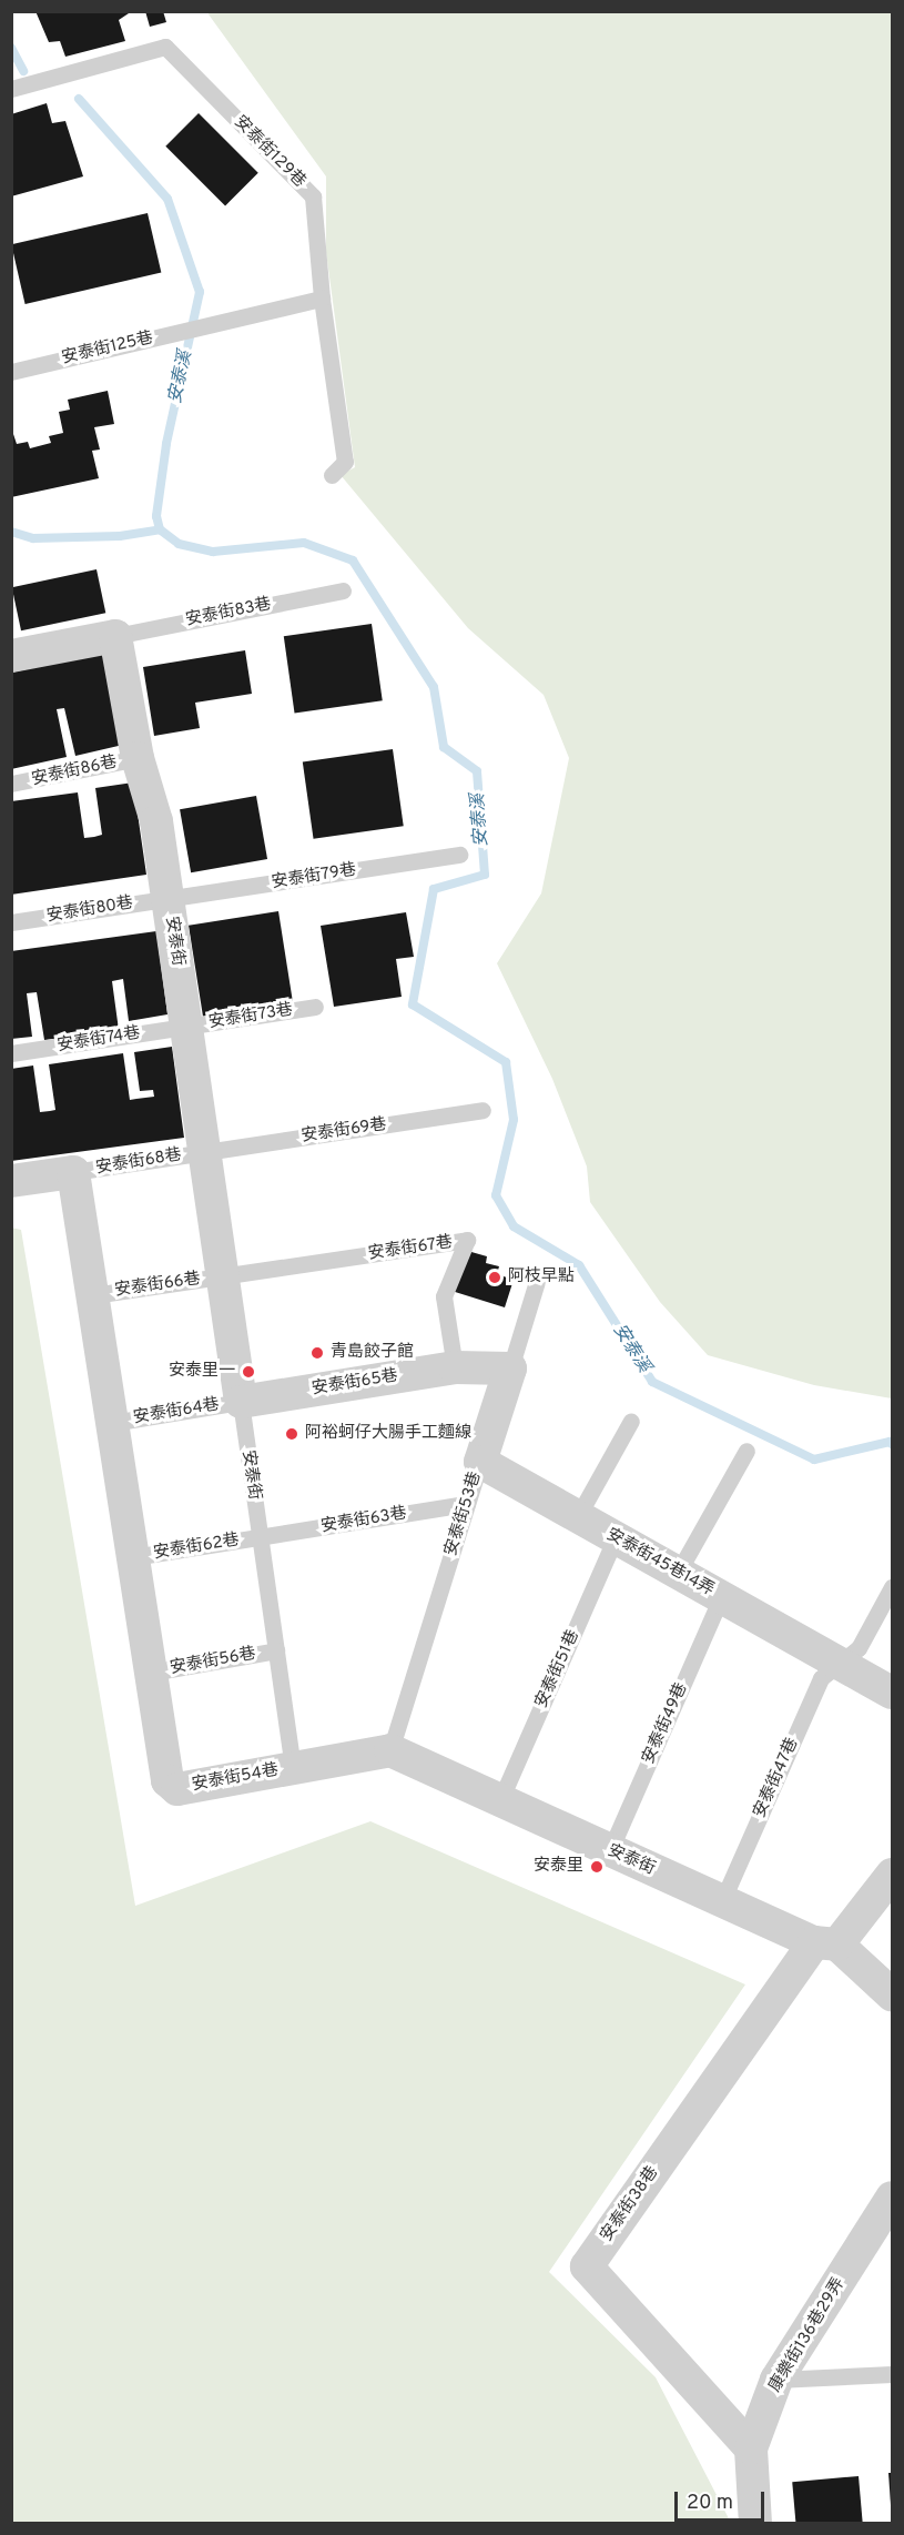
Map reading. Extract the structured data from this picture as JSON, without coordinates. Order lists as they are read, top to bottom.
{
  "streets": {
    "street": [
      "安泰街",
      "安泰街65巷",
      "安泰街53巷",
      "安泰街45巷14弄",
      "安泰街54巷",
      "安泰街38巷",
      "康樂街136巷29弄"
    ],
    "lane": [
      "安泰街129巷",
      "安泰街125巷",
      "安泰街83巷",
      "安泰街86巷",
      "安泰街79巷",
      "安泰街80巷",
      "安泰街73巷",
      "安泰街74巷",
      "安泰街69巷",
      "安泰街68巷",
      "安泰街67巷",
      "安泰街66巷",
      "安泰街64巷",
      "安泰街63巷",
      "安泰街62巷",
      "安泰街56巷",
      "安泰街51巷",
      "安泰街49巷",
      "安泰街47巷"
    ]
  },
  "crossings": [
    ["安泰街129巷", "安泰街125巷"],
    ["安泰街83巷", "安泰街"],
    ["安泰街86巷", "安泰街"],
    ["安泰街79巷", "安泰街80巷"],
    ["安泰街79巷", "安泰街"],
    ["安泰街80巷", "安泰街"],
    ["安泰街", "安泰街73巷"],
    ["安泰街", "安泰街74巷"],
    ["安泰街", "安泰街69巷"],
    ["安泰街", "安泰街68巷"],
    ["安泰街", "安泰街67巷"],
    ["安泰街", "安泰街66巷"],
    ["安泰街", "安泰街65巷"],
    ["安泰街", "安泰街64巷"],
    ["安泰街", "安泰街53巷"],
    ["安泰街", "安泰街63巷"],
    ["安泰街", "安泰街62巷"],
    ["安泰街", "安泰街56巷"],
    ["安泰街", "安泰街51巷"],
    ["安泰街", "安泰街49巷"],
    ["安泰街", "安泰街54巷"],
    ["安泰街", "安泰街47巷"],
    ["安泰街", "安泰街38巷"],
    ["安泰街73巷", "安泰街74巷"],
    ["安泰街69巷", "安泰街68巷"],
    ["安泰街67巷", "安泰街66巷"],
    ["安泰街67巷", "安泰街65巷"],
    ["安泰街65巷", "安泰街64巷"],
    ["安泰街65巷", "安泰街53巷"],
    ["安泰街53巷", "安泰街63巷"],
    ["安泰街53巷", "安泰街45巷14弄"],
    ["安泰街63巷", "安泰街62巷"],
    ["安泰街45巷14弄", "安泰街51巷"],
    ["安泰街45巷14弄", "安泰街49巷"],
    ["安泰街45巷14弄", "安泰街47巷"],
    ["安泰街56巷", "安泰街54巷"],
    ["安泰街38巷", "康樂街136巷29弄"]
  ],
  "water": ["安泰溪"],
  "places": [
    "阿枝早點",
    "青島餃子館",
    "安泰里一",
    "阿裕蚵仔大腸手工麵線",
    "安泰里"
  ],
  "scale_bar": "20 m"
}
